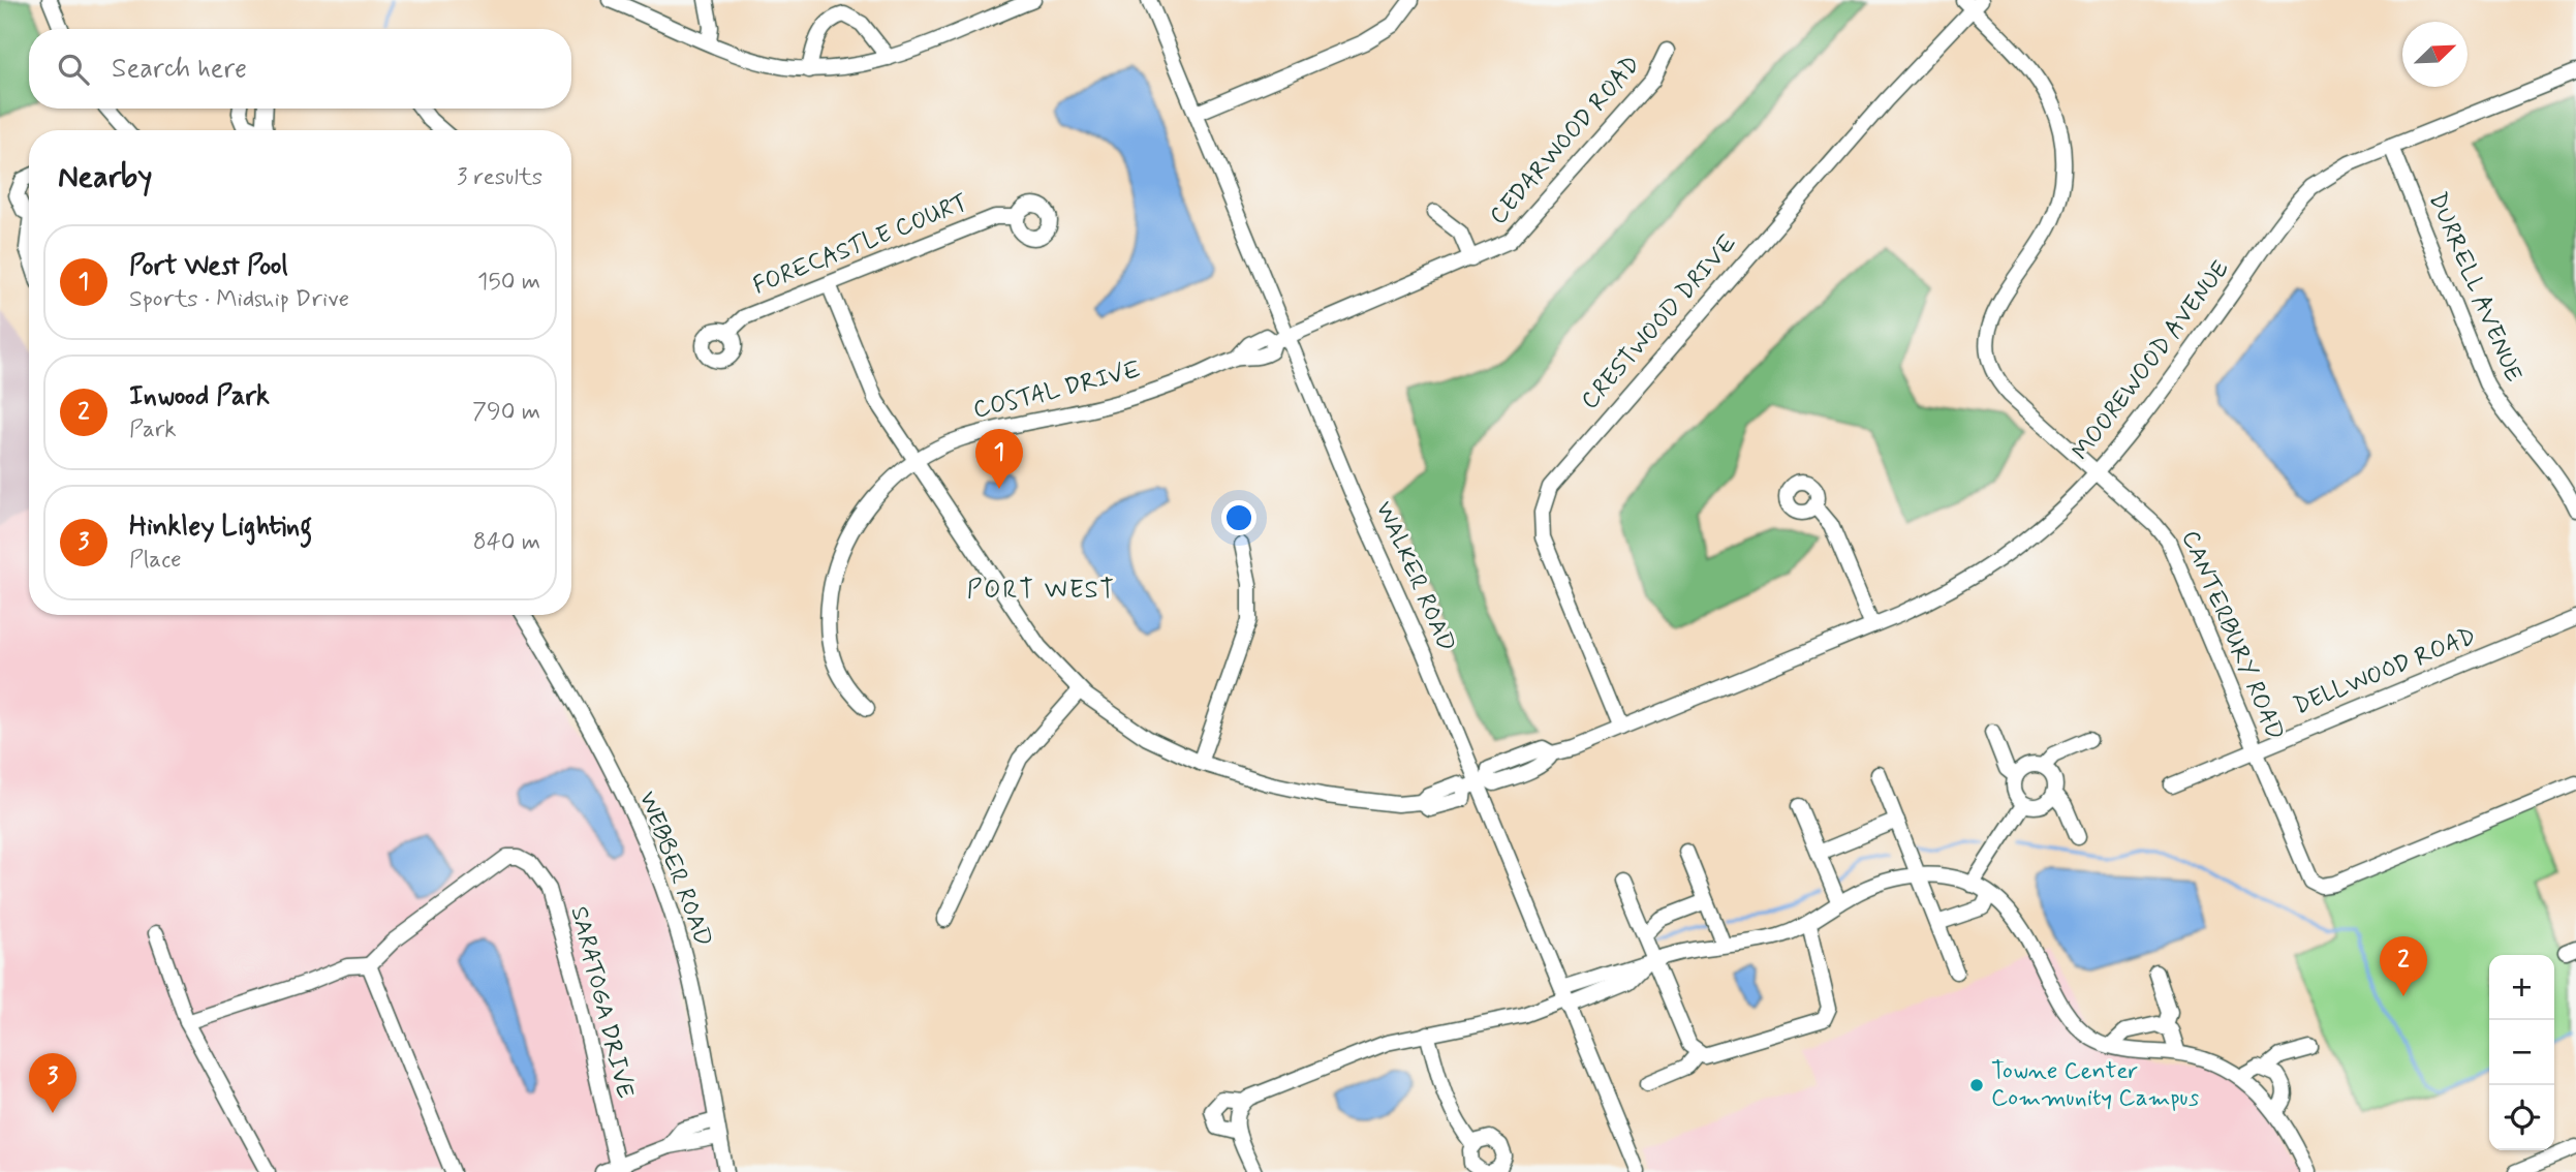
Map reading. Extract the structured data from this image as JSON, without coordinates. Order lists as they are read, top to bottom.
{
  "streets": {
    "street": [
      "CEDARWOOD ROAD",
      "FORECASTLE COURT",
      "DURRELL AVENUE",
      "CRESTWOOD DRIVE",
      "MOOREWOOD AVENUE",
      "COSTAL DRIVE",
      "WALKER ROAD",
      "CANTERBURY ROAD",
      "DELLWOOD ROAD",
      "WEBBER ROAD",
      "SARATOGA DRIVE"
    ]
  },
  "crossings": [
    ["CEDARWOOD ROAD", "COSTAL DRIVE"],
    ["CEDARWOOD ROAD", "WALKER ROAD"],
    ["DURRELL AVENUE", "MOOREWOOD AVENUE"],
    ["CRESTWOOD DRIVE", "MOOREWOOD AVENUE"],
    ["CRESTWOOD DRIVE", "CANTERBURY ROAD"],
    ["MOOREWOOD AVENUE", "WALKER ROAD"],
    ["MOOREWOOD AVENUE", "CANTERBURY ROAD"],
    ["COSTAL DRIVE", "WALKER ROAD"],
    ["CANTERBURY ROAD", "DELLWOOD ROAD"]
  ],
  "districts": ["PORT WEST"],
  "places": ["Towne Center Community Campus"],
  "north": "top right",
  "page": {
    "search": "Search here",
    "heading": ["Nearby", "3 results"],
    "list": [
      {
        "mark": "1",
        "name": "Port West Pool",
        "note": "Sports · Midship Drive",
        "value": "150 m"
      },
      {
        "mark": "2",
        "name": "Inwood Park",
        "note": "Park",
        "value": "790 m"
      },
      {
        "mark": "3",
        "name": "Hinkley Lighting",
        "note": "Place",
        "value": "840 m"
      }
    ],
    "pins": ["1", "2", "3"],
    "map_buttons": ["+", "−"]
  }
}
